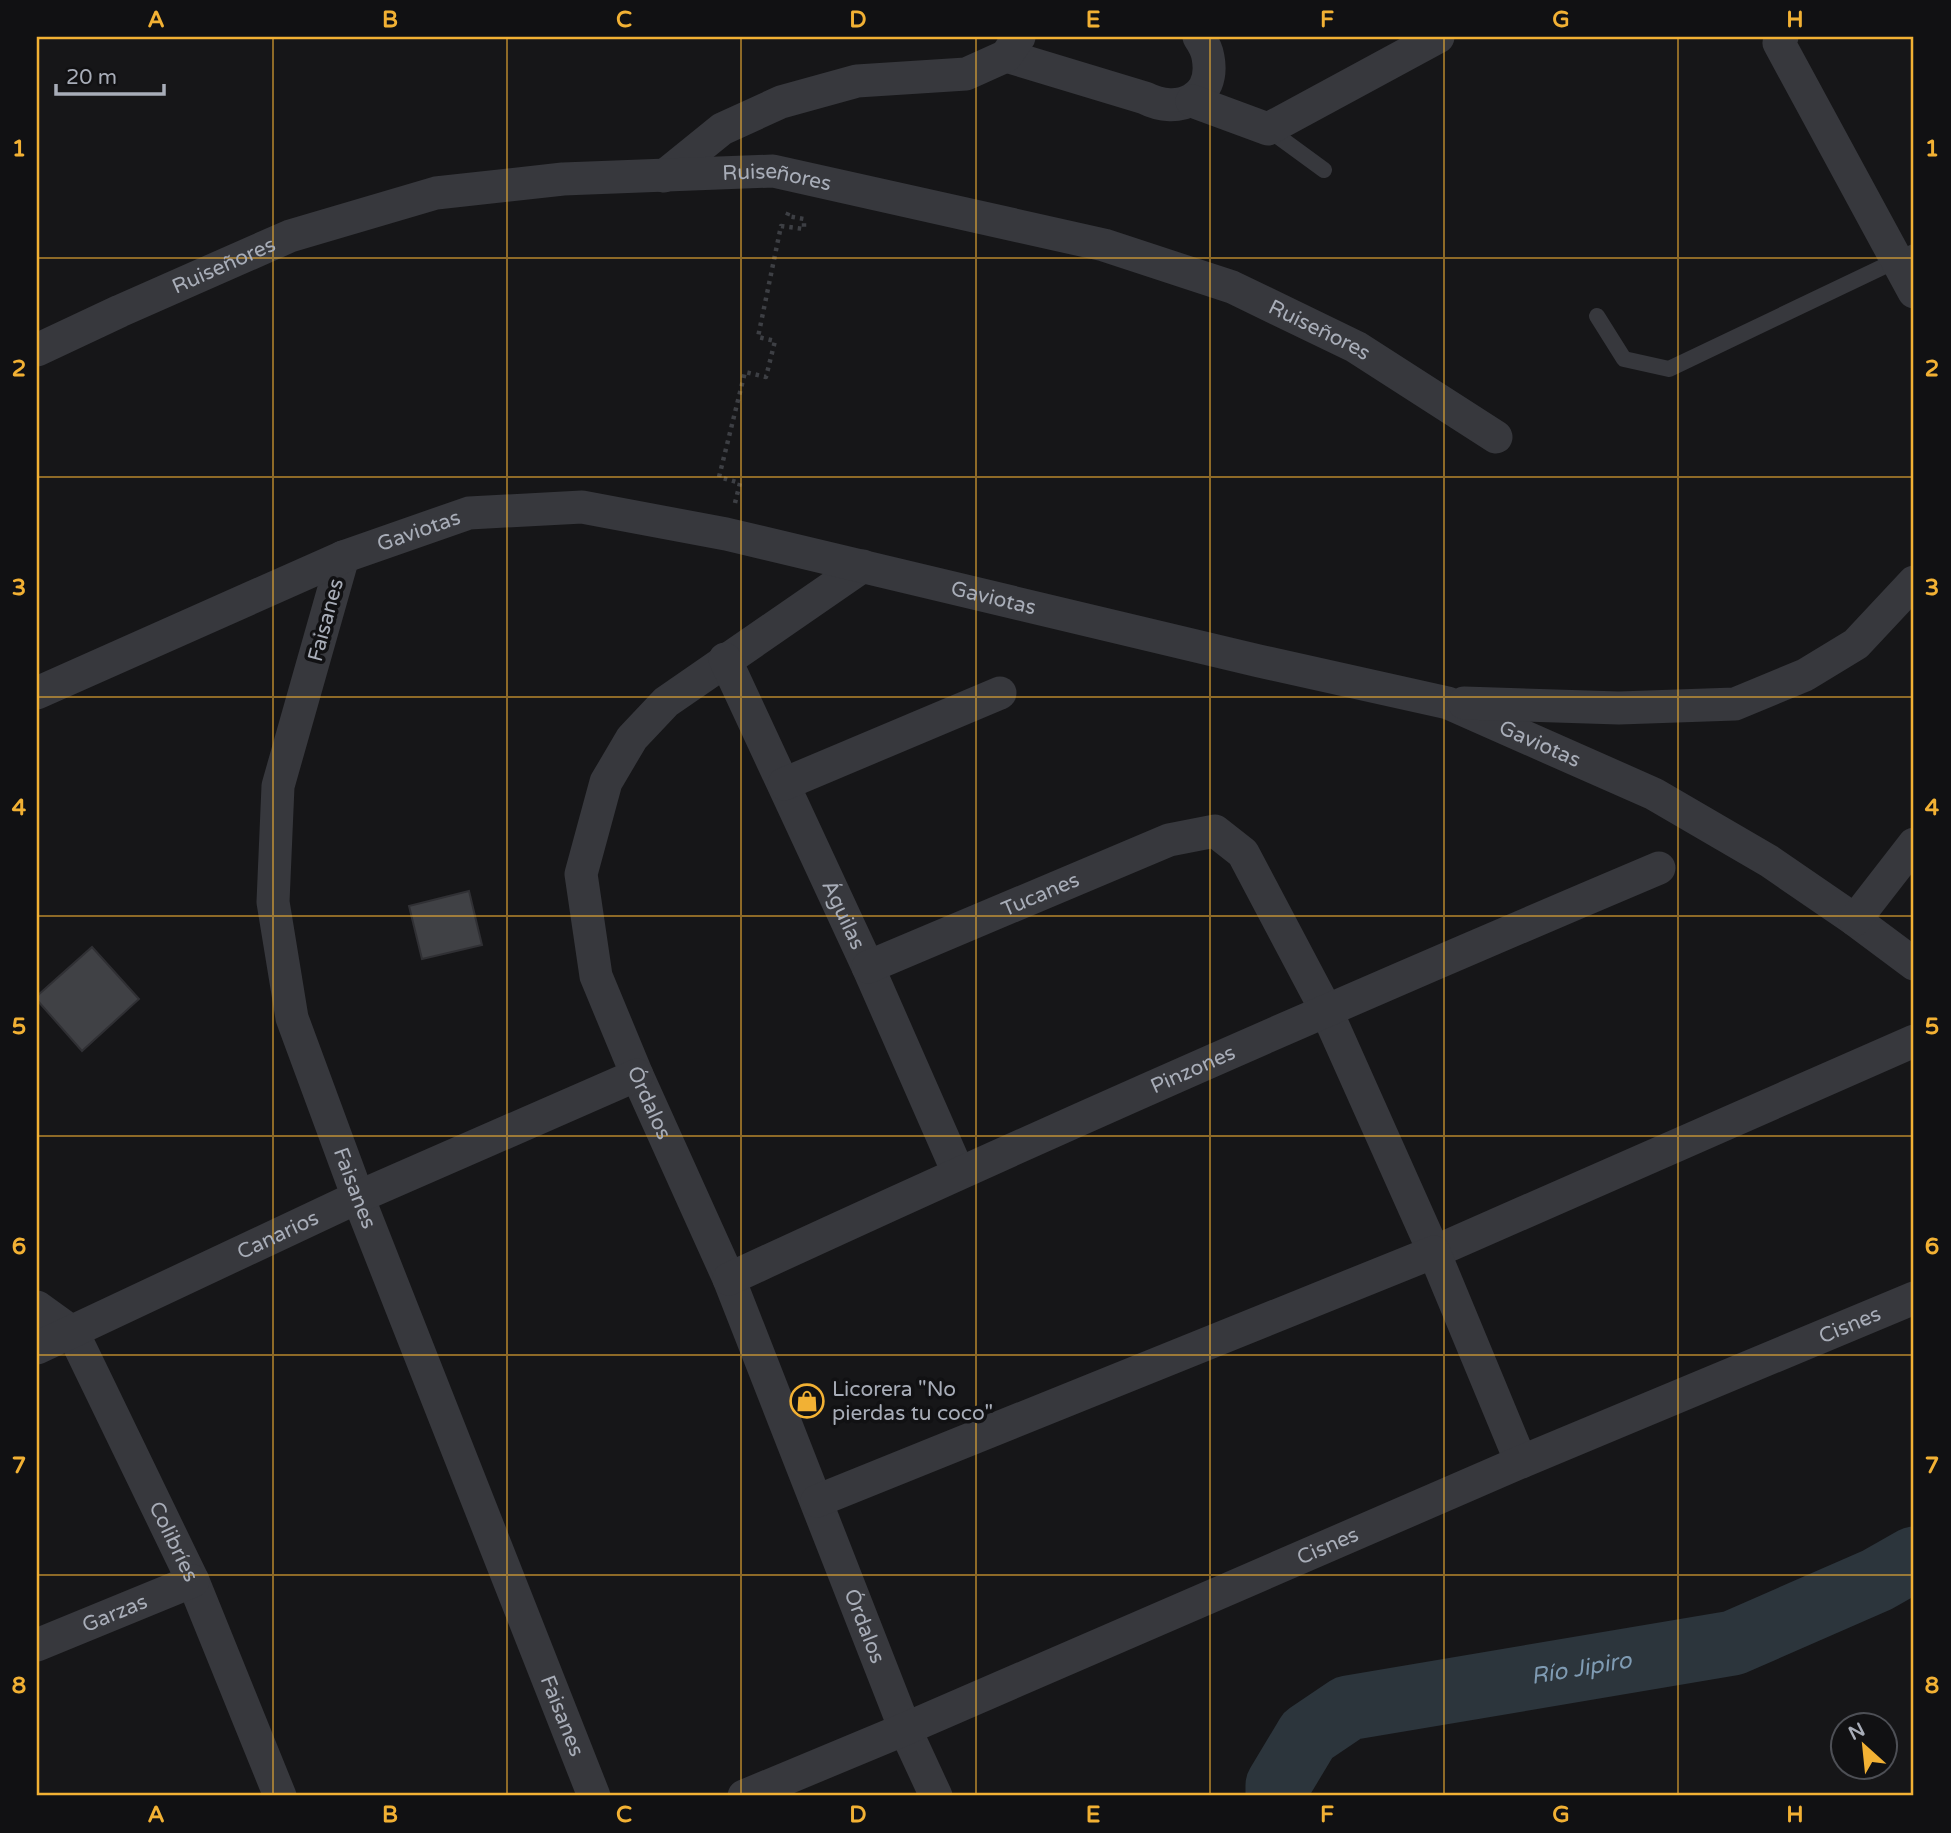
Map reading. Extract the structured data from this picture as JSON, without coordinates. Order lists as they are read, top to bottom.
{
  "streets": {
    "street": [
      "Ruiseñores",
      "Gaviotas",
      "Faisanes",
      "Tucanes",
      "Águilas",
      "Pinzones",
      "Órdalos",
      "Canarios",
      "Cisnes",
      "Colibríes",
      "Garzas"
    ]
  },
  "crossings": [
    ["Gaviotas", "Faisanes"],
    ["Gaviotas", "Órdalos"],
    ["Faisanes", "Canarios"],
    ["Tucanes", "Águilas"],
    ["Tucanes", "Pinzones"],
    ["Águilas", "Pinzones"],
    ["Águilas", "Órdalos"],
    ["Pinzones", "Órdalos"],
    ["Órdalos", "Canarios"],
    ["Órdalos", "Cisnes"],
    ["Canarios", "Colibríes"],
    ["Colibríes", "Garzas"]
  ],
  "water": ["Río Jipiro"],
  "places": {
    "shop": ["Licorera \"No pierdas tu coco\""]
  },
  "scale_bar": "20 m",
  "north": "top left",
  "grid": {
    "columns": [
      "A",
      "B",
      "C",
      "D",
      "E",
      "F",
      "G",
      "H"
    ],
    "rows": [
      "1",
      "2",
      "3",
      "4",
      "5",
      "6",
      "7",
      "8"
    ]
  }
}
